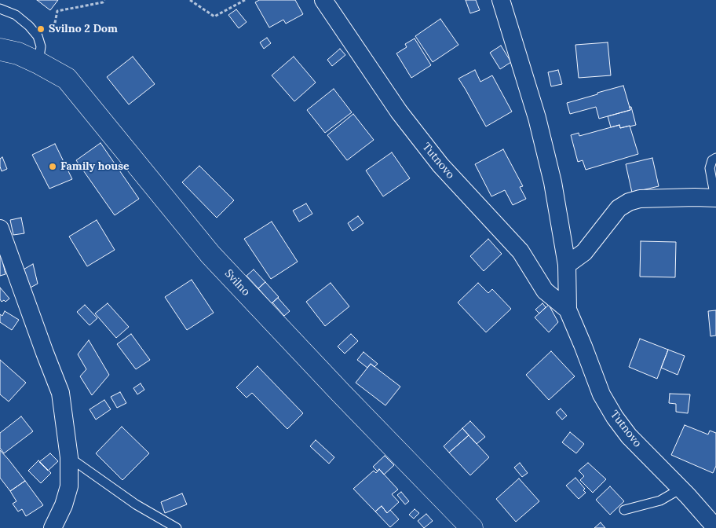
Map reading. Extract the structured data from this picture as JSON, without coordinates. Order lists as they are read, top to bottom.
{
  "streets": {
    "main road": ["Svilno"],
    "street": ["Tutnovo"]
  },
  "places": ["Svilno 2 Dom", "Family house"]
}
